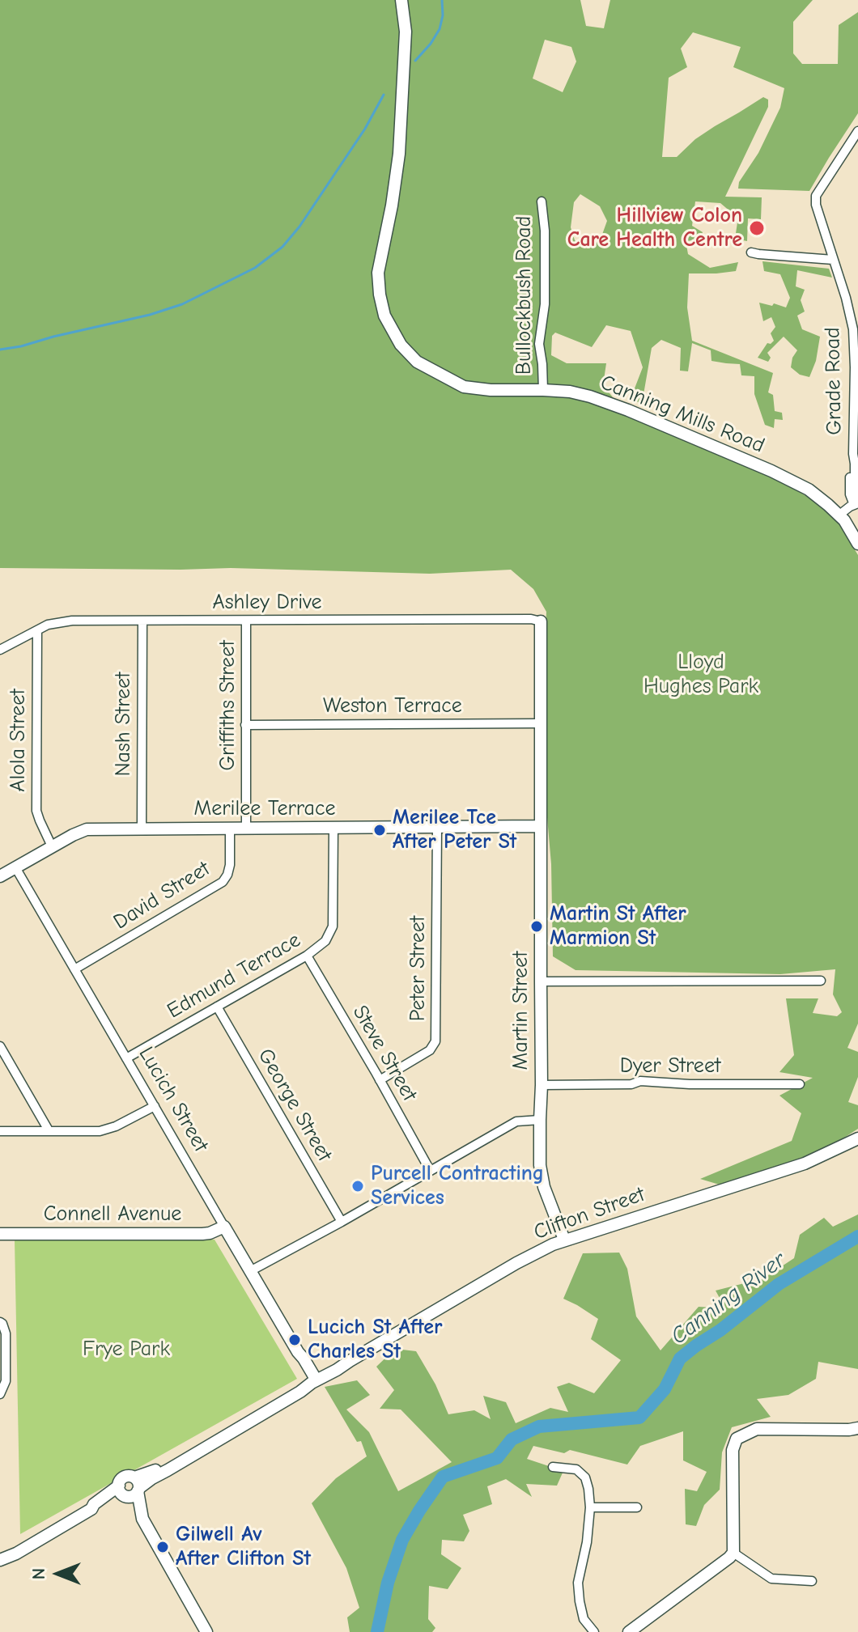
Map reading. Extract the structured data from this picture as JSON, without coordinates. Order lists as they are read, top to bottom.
{
  "streets": {
    "main road": [
      "Canning Mills Road",
      "Merilee Terrace",
      "Martin Street",
      "Lucich Street",
      "Clifton Street",
      "Connell Avenue"
    ],
    "street": [
      "Bullockbush Road",
      "Grade Road",
      "Ashley Drive",
      "Griffiths Street",
      "Weston Terrace",
      "Nash Street",
      "Alola Street",
      "David Street",
      "Peter Street",
      "Edmund Terrace",
      "Steve Street",
      "Dyer Street",
      "George Street"
    ]
  },
  "crossings": [
    ["Bullockbush Road", "Canning Mills Road"],
    ["Ashley Drive", "Griffiths Street"],
    ["Ashley Drive", "Nash Street"],
    ["Ashley Drive", "Alola Street"],
    ["Ashley Drive", "Martin Street"],
    ["Griffiths Street", "Weston Terrace"],
    ["Griffiths Street", "Merilee Terrace"],
    ["Weston Terrace", "Martin Street"],
    ["Nash Street", "Merilee Terrace"],
    ["Alola Street", "Merilee Terrace"],
    ["Merilee Terrace", "David Street"],
    ["Merilee Terrace", "Peter Street"],
    ["Merilee Terrace", "Edmund Terrace"],
    ["Merilee Terrace", "Martin Street"],
    ["Merilee Terrace", "Lucich Street"],
    ["David Street", "Lucich Street"],
    ["Peter Street", "Steve Street"],
    ["Edmund Terrace", "Steve Street"],
    ["Edmund Terrace", "Lucich Street"],
    ["Edmund Terrace", "George Street"],
    ["Martin Street", "Dyer Street"],
    ["Martin Street", "Clifton Street"],
    ["Lucich Street", "Clifton Street"],
    ["Lucich Street", "Connell Avenue"]
  ],
  "water": ["Canning River"],
  "parks": ["Lloyd Hughes Park", "Frye Park"],
  "places": [
    "Hillview Colon Care Health Centre",
    "Merilee Tce After Peter St",
    "Martin St After Marmion St",
    "Purcell Contracting Services",
    "Lucich St After Charles St",
    "Gilwell Av After Clifton St"
  ],
  "north": "left"
}
